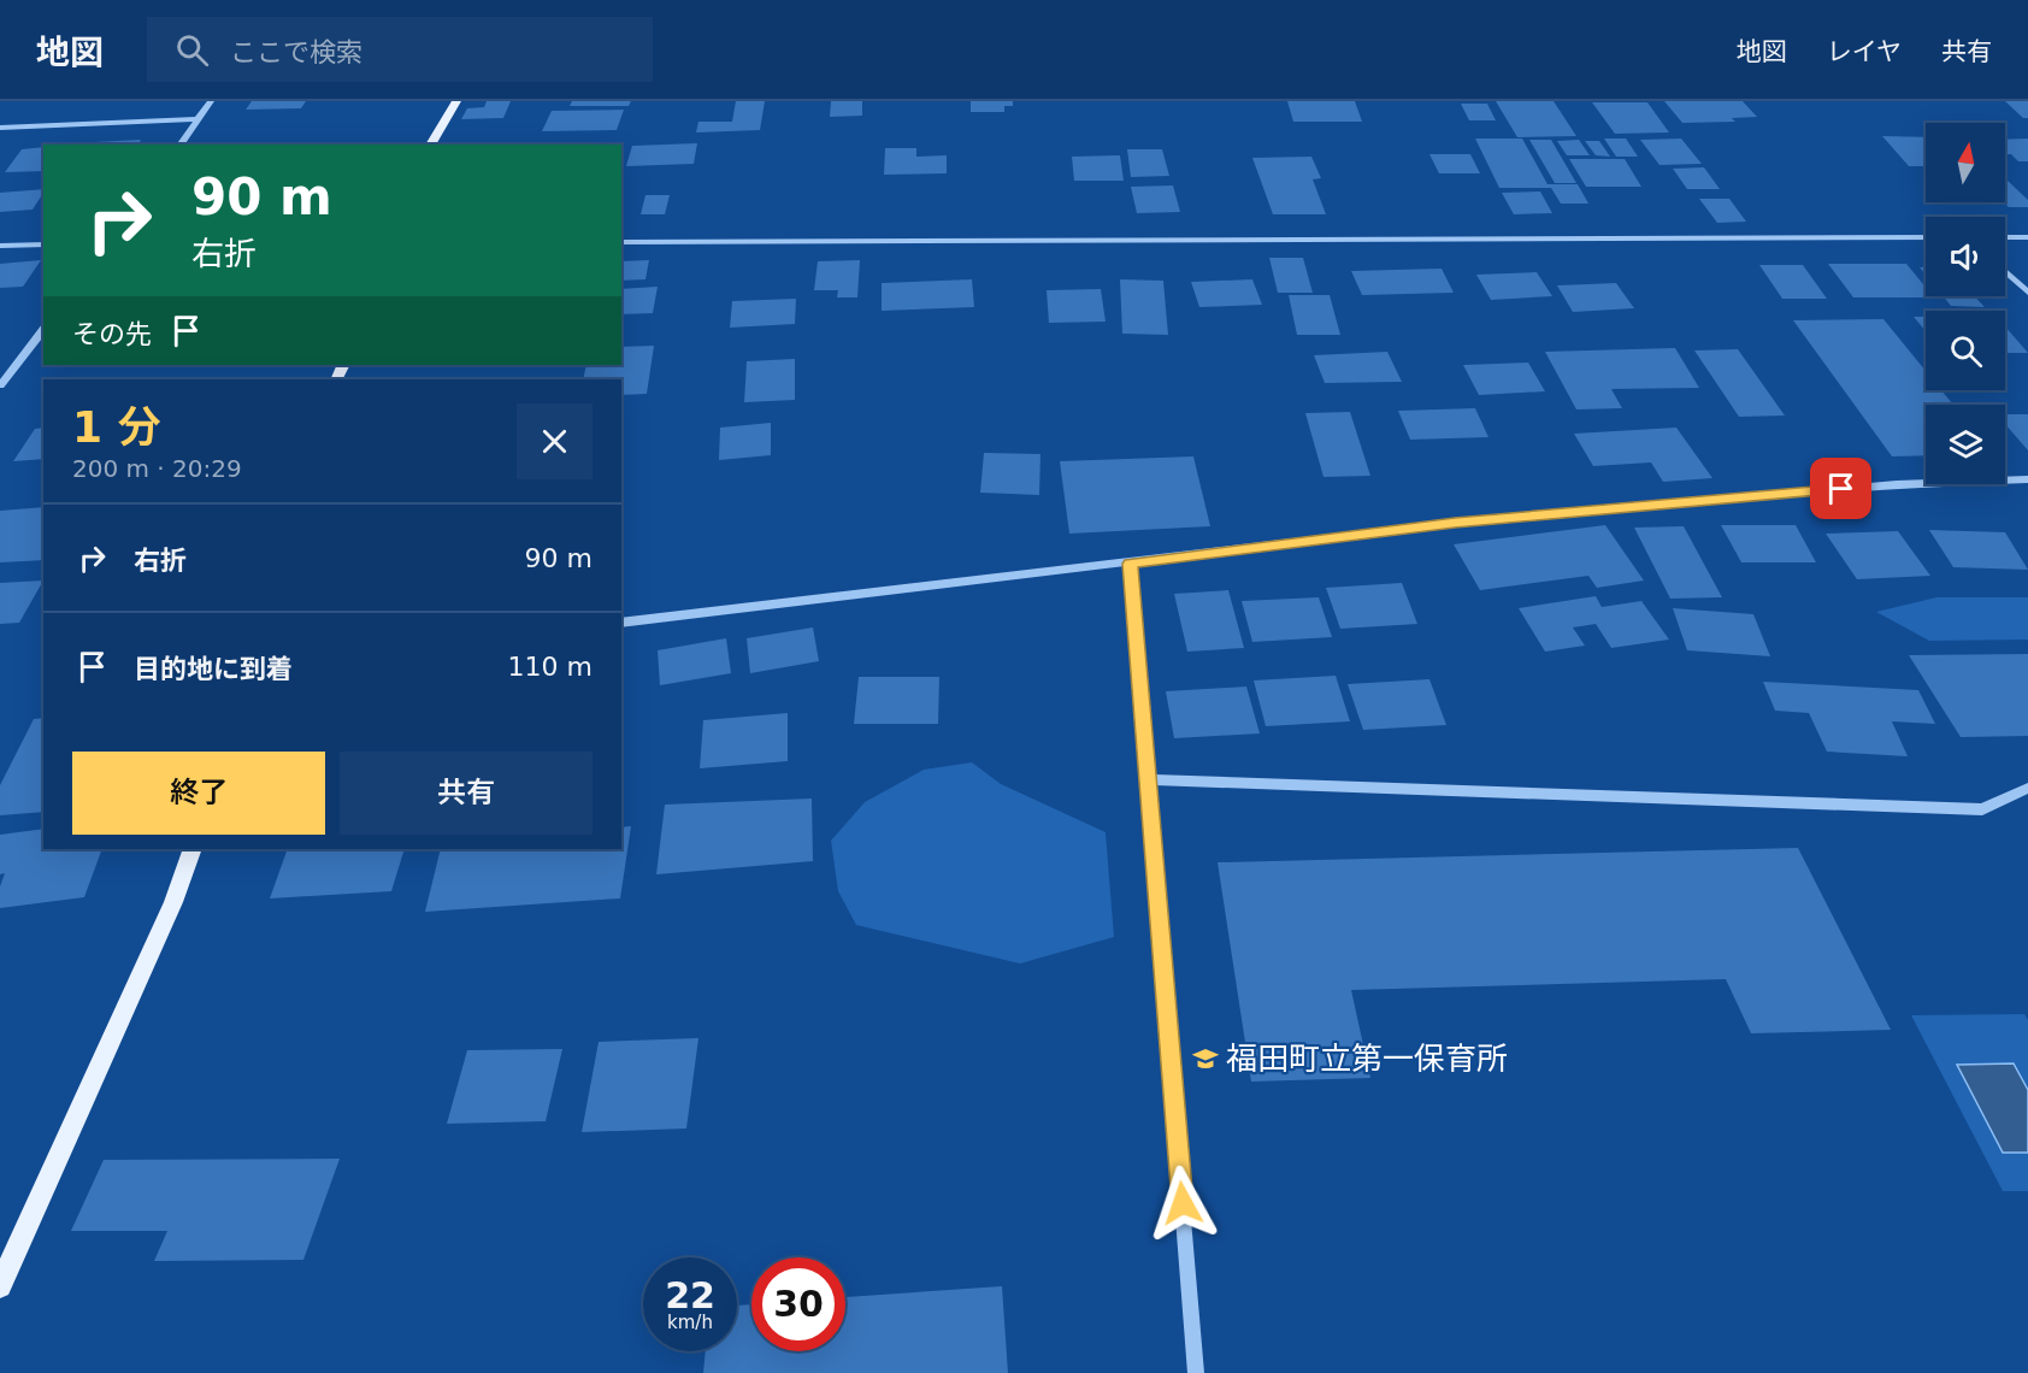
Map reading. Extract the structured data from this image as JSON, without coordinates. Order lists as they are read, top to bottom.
{
  "places": {
    "school or university": ["福田町立第一保育所"]
  },
  "north": "top",
  "page": {
    "header": "地図",
    "search": "ここで検索",
    "nav": ["地図", "レイヤ", "共有"],
    "turn": ["90 m", "右折"],
    "then": "その先",
    "heading": ["1 分", "200 m · 20:29"],
    "list": [
      {
        "name": "右折",
        "value": "90 m"
      },
      {
        "name": "目的地に到着",
        "value": "110 m"
      }
    ],
    "buttons": ["終了", "共有"],
    "speed": "22 km/h",
    "limit": "30"
  }
}
